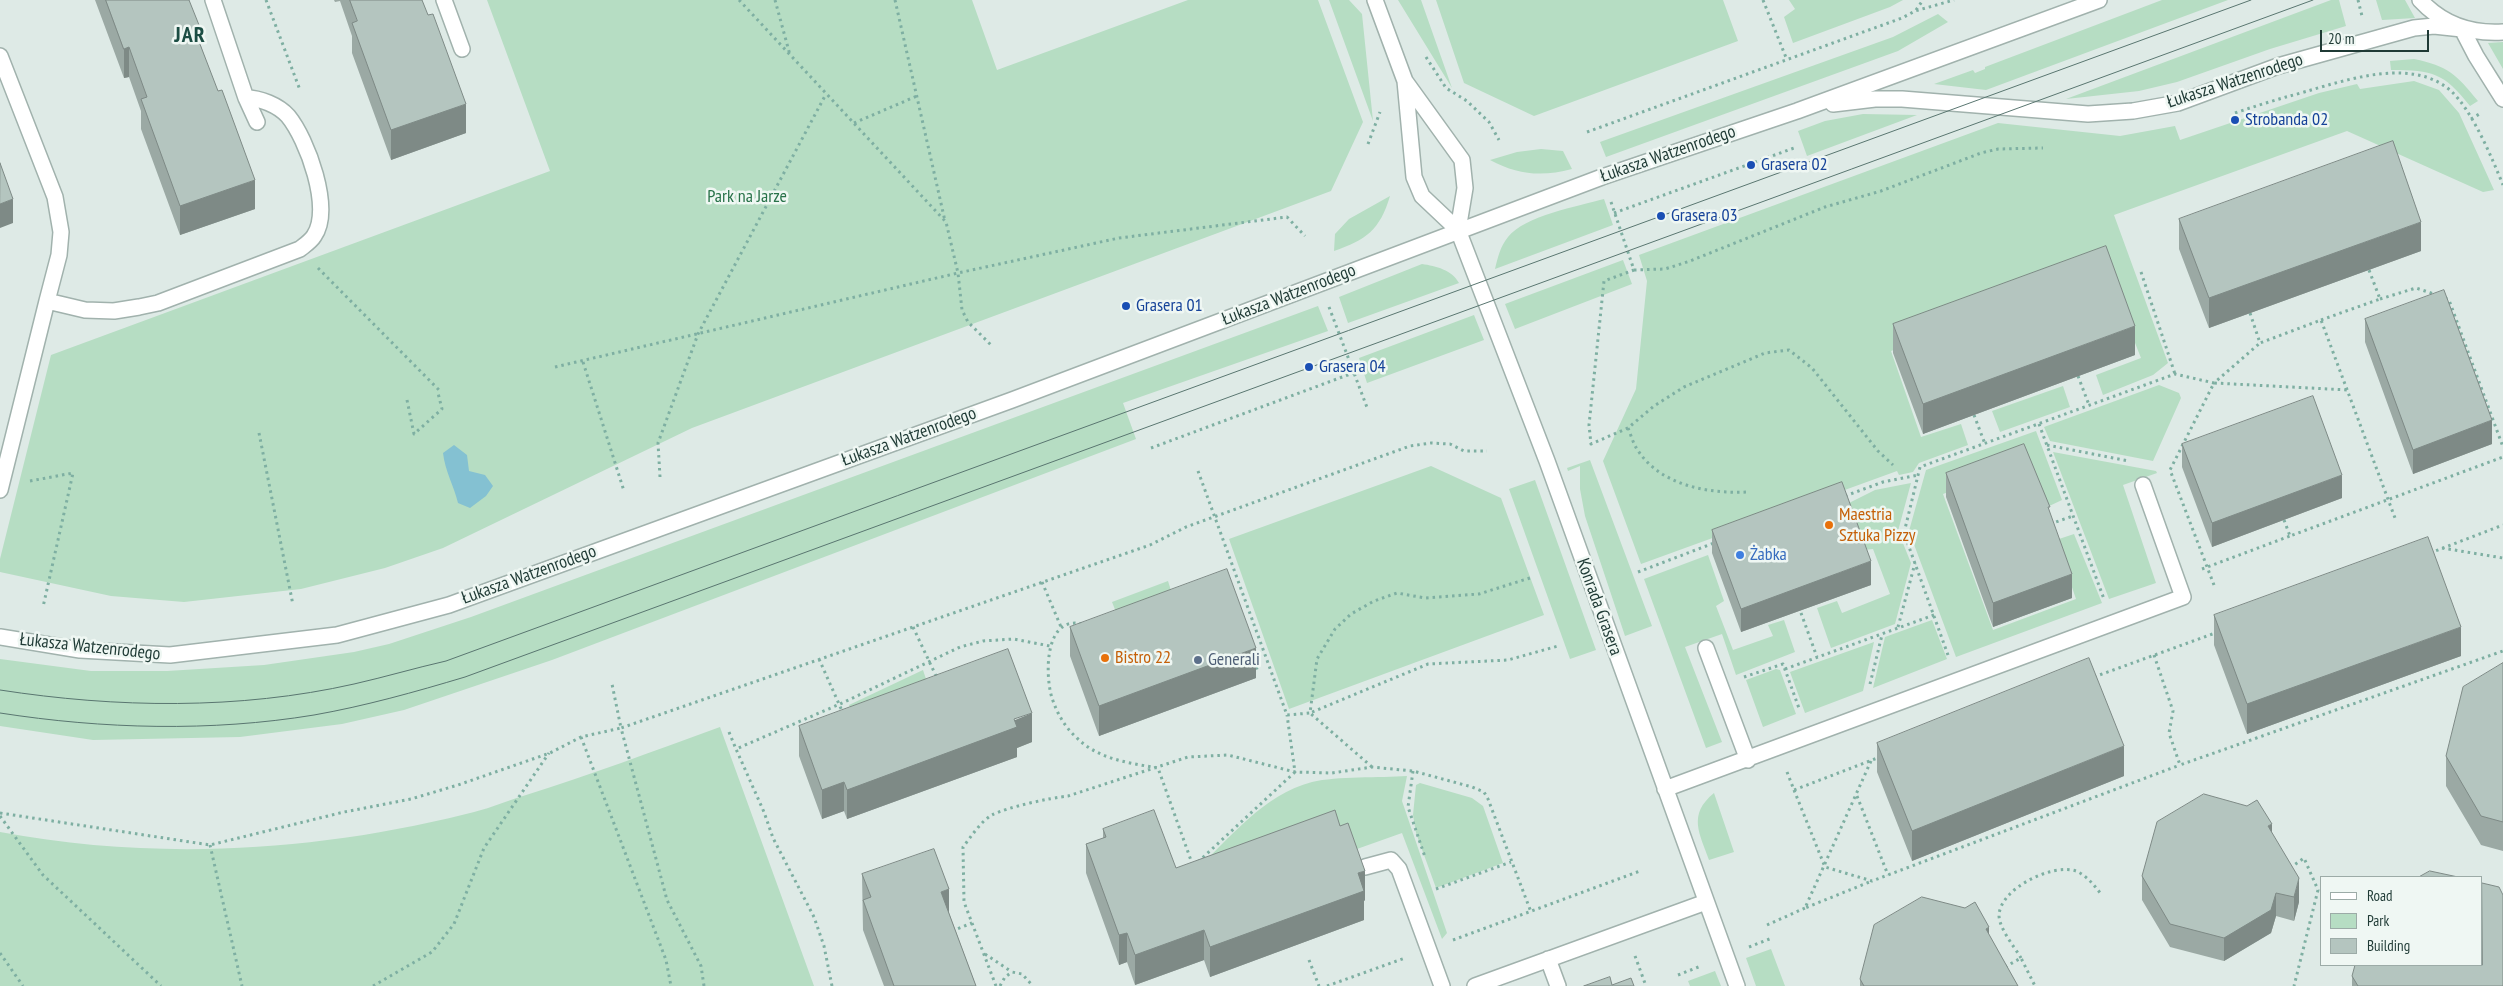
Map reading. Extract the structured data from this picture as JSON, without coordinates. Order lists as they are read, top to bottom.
{
  "streets": {
    "street": ["Łukasza Watzenrodego", "Konrada Grasera"]
  },
  "crossings": [
    ["Łukasza Watzenrodego", "Konrada Grasera"]
  ],
  "districts": ["JAR"],
  "parks": ["Park na Jarze"],
  "places": [
    "Strobanda 02",
    "Grasera 02",
    "Grasera 03",
    "Grasera 01",
    "Grasera 04",
    "Maestria Sztuka Pizzy",
    "Żabka",
    "Bistro 22",
    "Generali"
  ],
  "legend": ["Road", "Park", "Building"],
  "scale_bar": "20 m"
}
